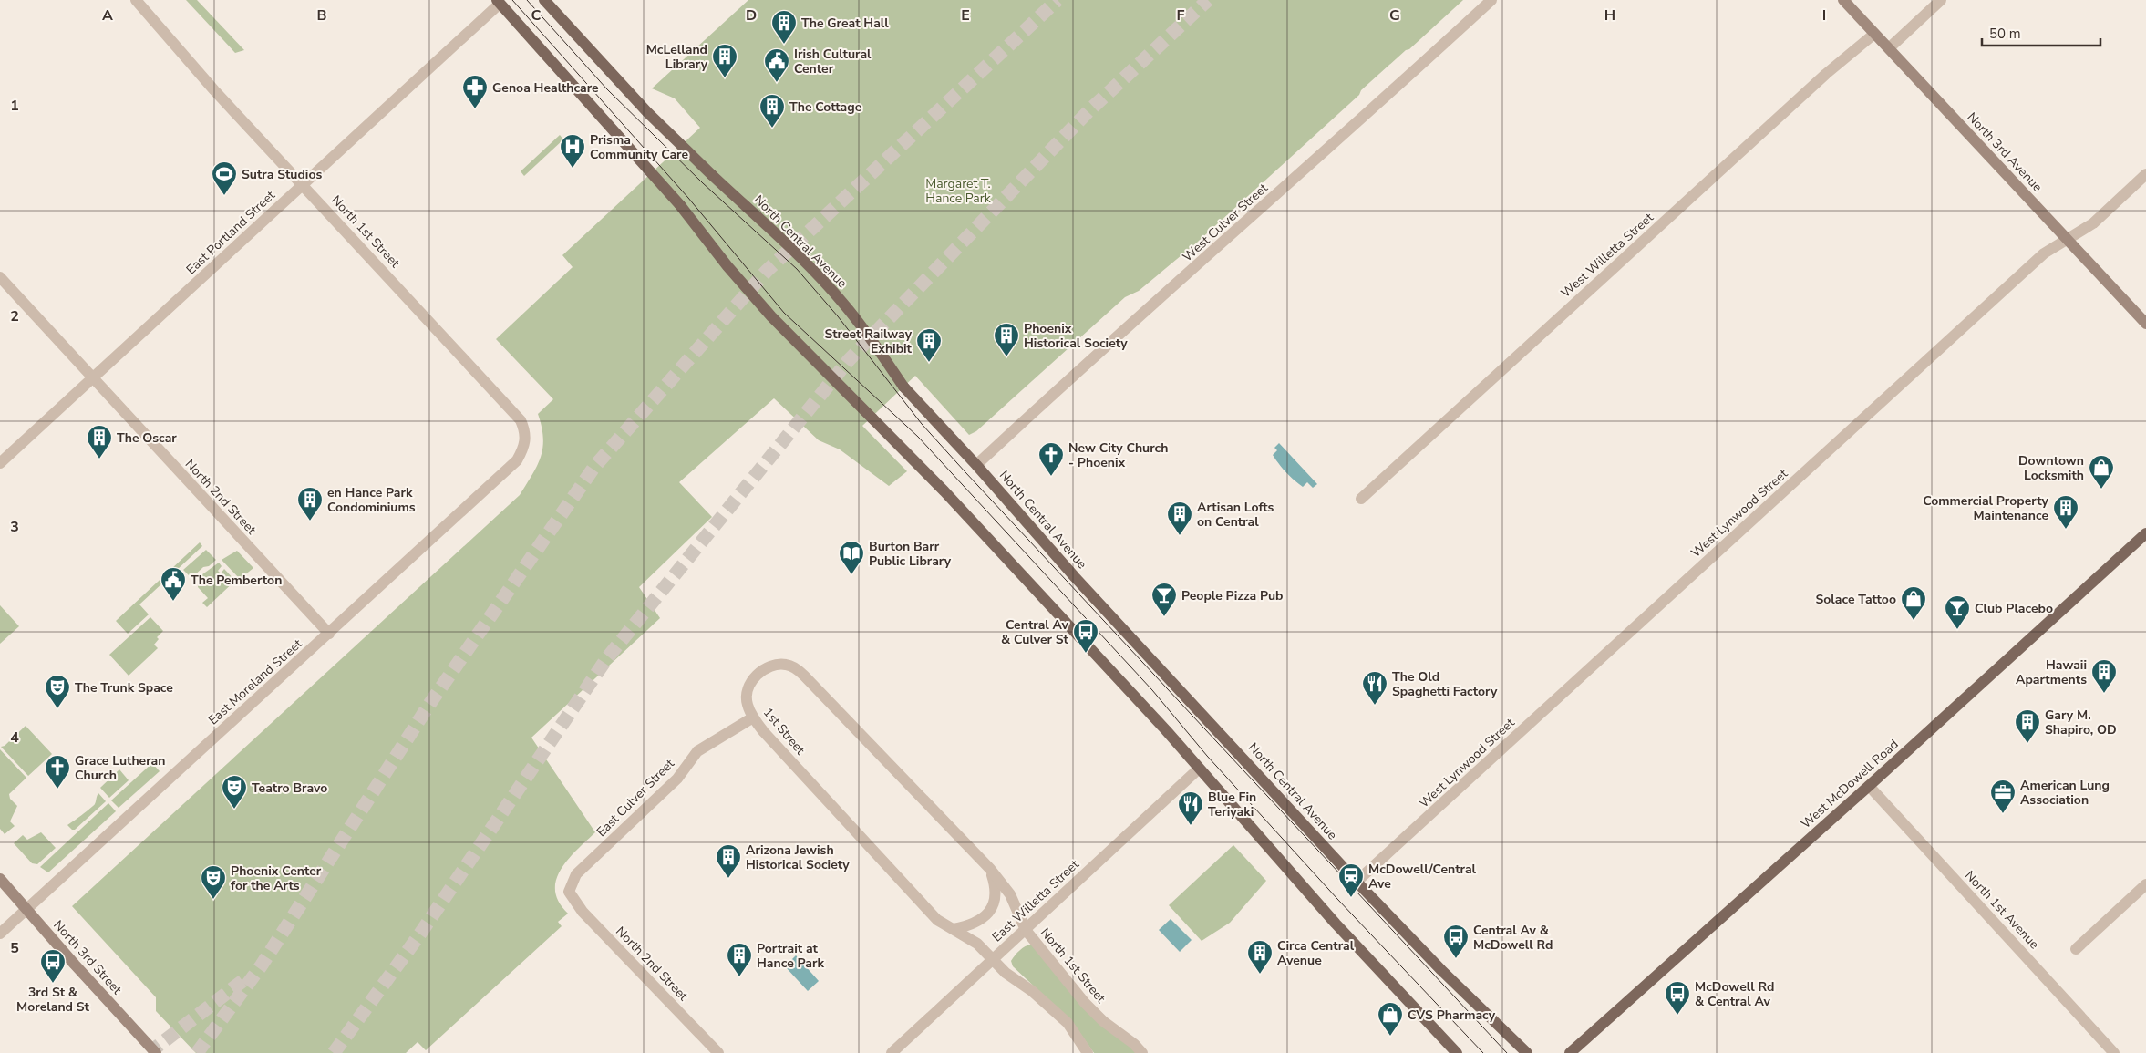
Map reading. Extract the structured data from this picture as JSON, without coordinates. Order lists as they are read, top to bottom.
{
  "streets": {
    "main road": ["North Central Avenue", "West McDowell Road"],
    "street": [
      "North 3rd Avenue",
      "West Culver Street",
      "North 1st Street",
      "East Portland Street",
      "West Willetta Street",
      "North 2nd Street",
      "West Lynwood Street",
      "East Moreland Street",
      "1st Street",
      "East Culver Street",
      "East Willetta Street",
      "North 1st Avenue",
      "North 3rd Street"
    ]
  },
  "crossings": [
    ["North 3rd Avenue", "West Willetta Street"],
    ["North 3rd Avenue", "West Lynwood Street"],
    ["West Culver Street", "North Central Avenue"],
    ["North 1st Street", "East Portland Street"],
    ["North 1st Street", "East Moreland Street"],
    ["North 1st Street", "1st Street"],
    ["North 1st Street", "East Willetta Street"],
    ["East Portland Street", "North 2nd Street"],
    ["North Central Avenue", "West Lynwood Street"],
    ["North 2nd Street", "East Moreland Street"],
    ["North 2nd Street", "East Culver Street"],
    ["East Moreland Street", "North 3rd Street"],
    ["1st Street", "East Culver Street"],
    ["1st Street", "East Willetta Street"],
    ["West McDowell Road", "North 1st Avenue"]
  ],
  "parks": ["Margaret T. Hance Park"],
  "places": {
    "building": [
      "The Great Hall",
      "McLelland Library",
      "The Cottage",
      "Phoenix Historical Society",
      "Street Railway Exhibit",
      "The Oscar",
      "en Hance Park Condominiums",
      "Commercial Property Maintenance",
      "Artisan Lofts on Central",
      "Hawaii Apartments",
      "Gary M. Shapiro, OD",
      "Arizona Jewish Historical Society",
      "Circa Central Avenue",
      "Portrait at Hance Park"
    ],
    "public building": ["Irish Cultural Center", "The Pemberton"],
    "pharmacy": ["Genoa Healthcare"],
    "hospital": ["Prisma Community Care"],
    "sports": ["Sutra Studios"],
    "church": ["New City Church - Phoenix", "Grace Lutheran Church"],
    "shop": ["Downtown Locksmith", "Solace Tattoo", "CVS Pharmacy"],
    "library": ["Burton Barr Public Library"],
    "bar": ["People Pizza Pub", "Club Placebo"],
    "bus stop": [
      "Central Av & Culver St",
      "Central Av & McDowell Rd",
      "3rd St & Moreland St",
      "McDowell Rd & Central Av"
    ],
    "restaurant": ["The Old Spaghetti Factory", "Blue Fin Teriyaki"],
    "theatre": ["The Trunk Space", "Teatro Bravo", "Phoenix Center for the Arts"],
    "office": ["American Lung Association"],
    "station": ["McDowell/Central Ave"]
  },
  "scale_bar": "50 m",
  "grid": {
    "columns": [
      "A",
      "B",
      "C",
      "D",
      "E",
      "F",
      "G",
      "H",
      "I"
    ],
    "rows": [
      "1",
      "2",
      "3",
      "4",
      "5"
    ]
  }
}
